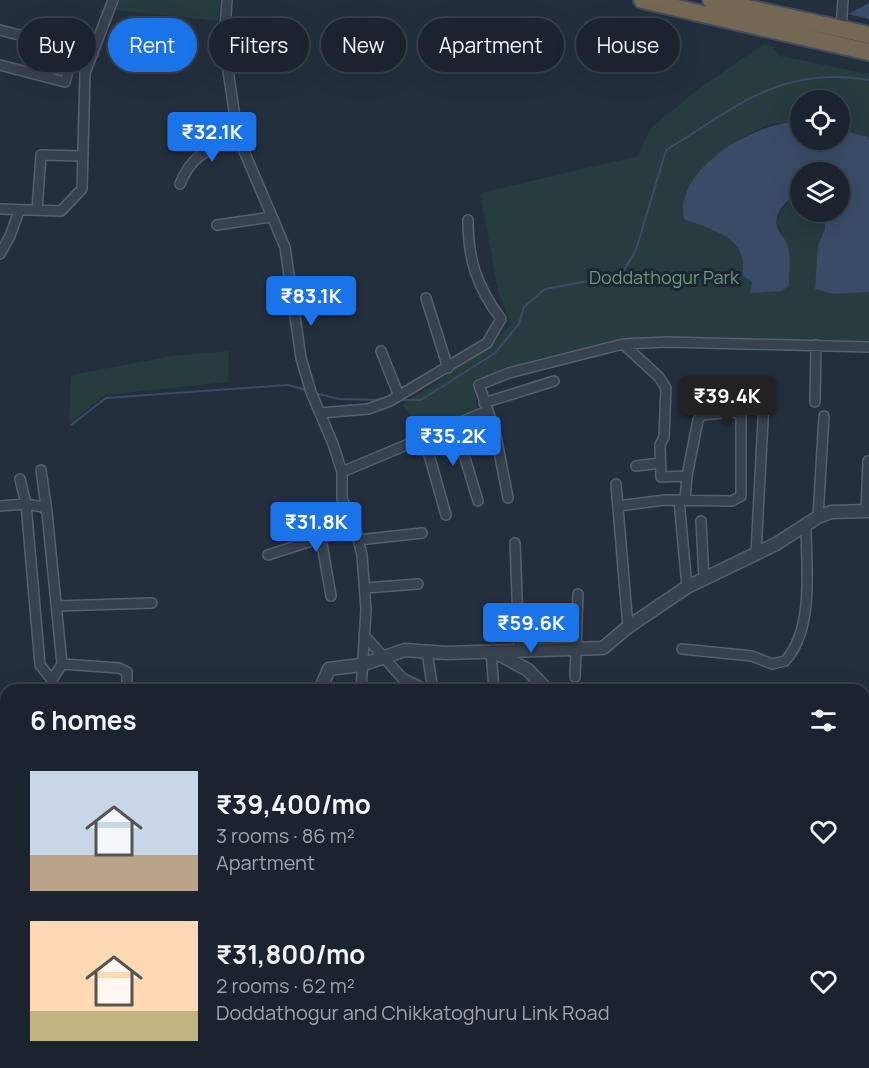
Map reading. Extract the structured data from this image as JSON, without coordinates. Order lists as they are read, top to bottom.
{
  "parks": ["Doddathogur Park"],
  "page": {
    "chip": [
      "Buy",
      "Rent",
      "Filters",
      "New",
      "Apartment",
      "House"
    ],
    "price": [
      "₹32.1K",
      "₹83.1K",
      "₹39.4K",
      "₹35.2K",
      "₹31.8K",
      "₹59.6K"
    ],
    "heading": "6 homes",
    "list": [
      {
        "name": "₹39,400/mo",
        "note": "3 rooms · 86 m² · Apartment"
      },
      {
        "name": "₹31,800/mo",
        "note": "2 rooms · 62 m² · Doddathogur and Chikkatoghuru Link Road"
      }
    ]
  }
}
